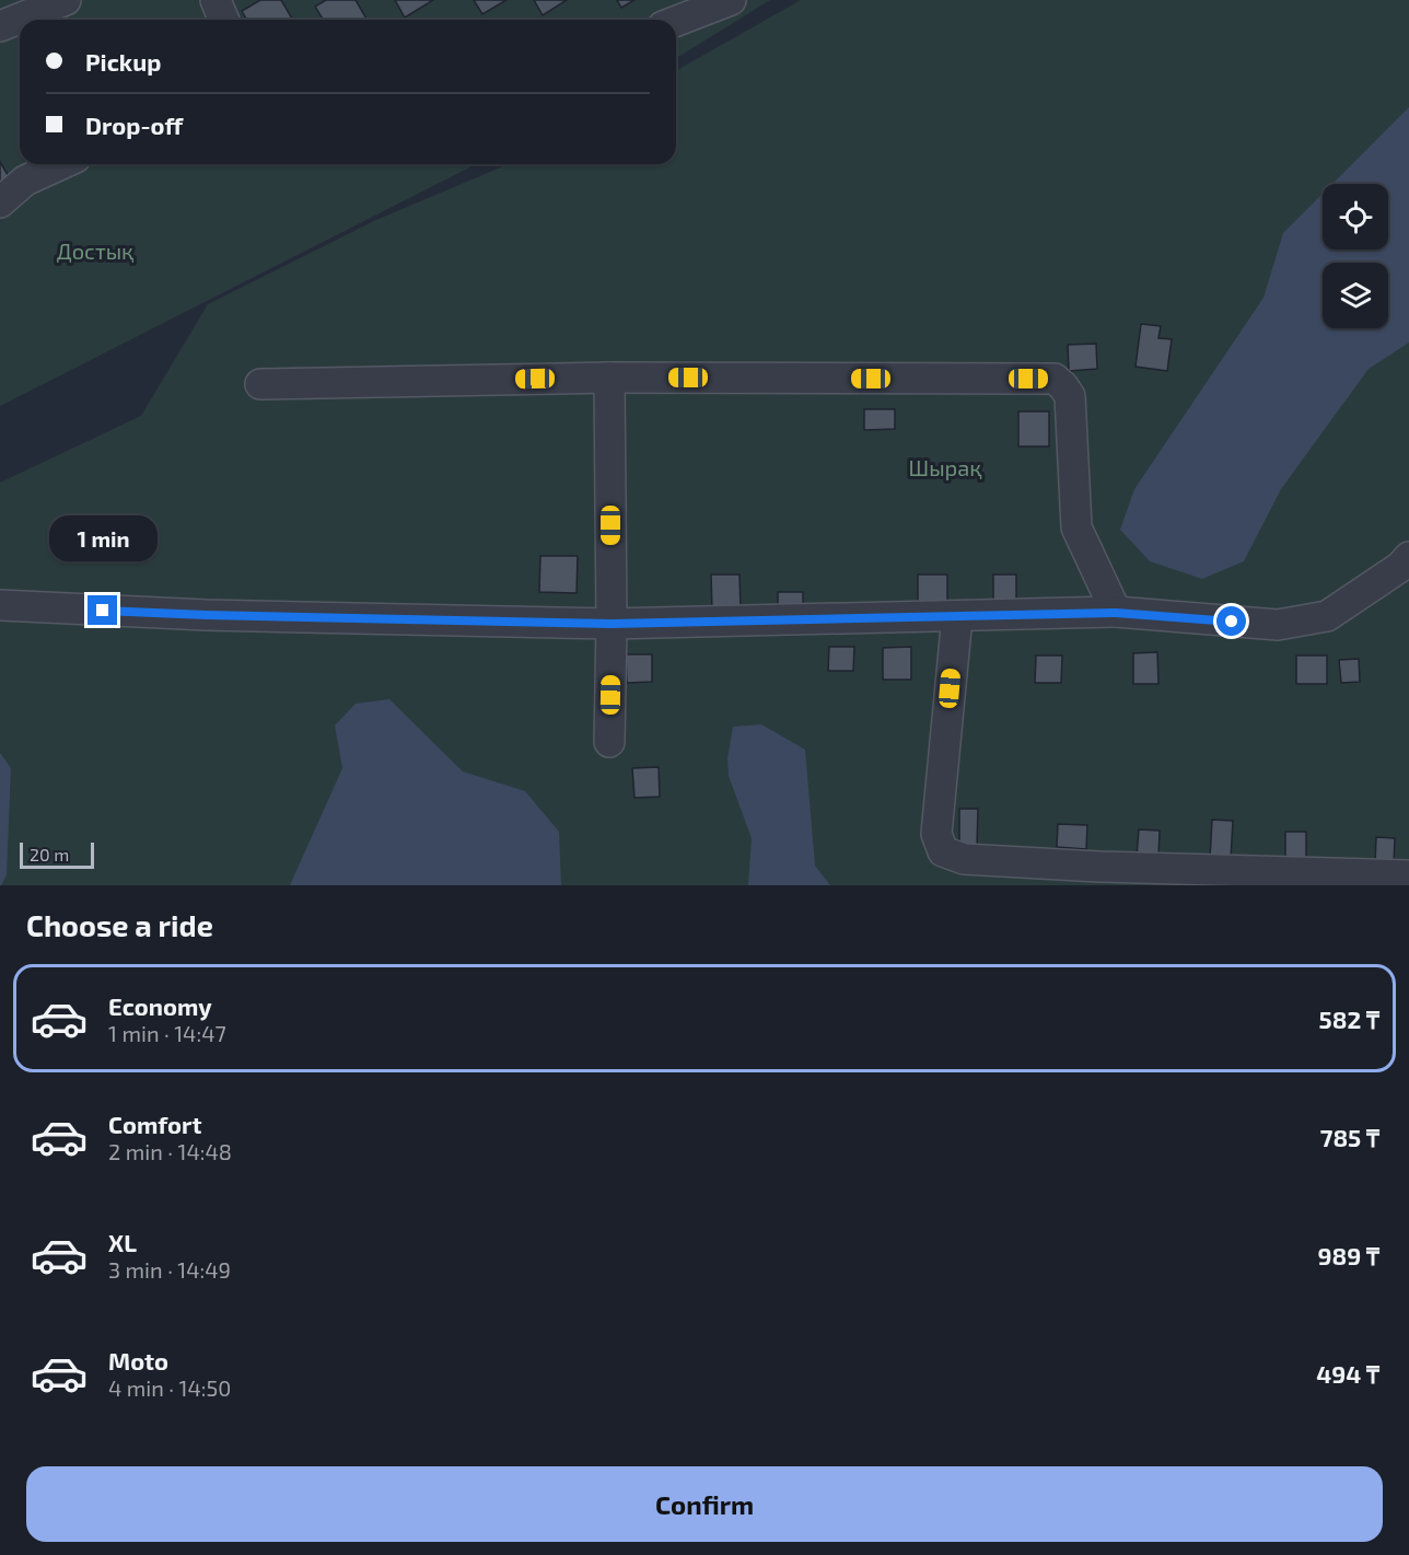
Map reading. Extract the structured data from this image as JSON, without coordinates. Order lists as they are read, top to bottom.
{
  "parks": ["Достық", "Шырақ"],
  "scale_bar": "20 m",
  "page": {
    "banner": ["Pickup", "Drop-off"],
    "bubble": "1 min",
    "scale": "20 m",
    "heading": "Choose a ride",
    "list": [
      {
        "name": "Economy",
        "note": "1 min · 14:47",
        "value": "582 ₸"
      },
      {
        "name": "Comfort",
        "note": "2 min · 14:48",
        "value": "785 ₸"
      },
      {
        "name": "XL",
        "note": "3 min · 14:49",
        "value": "989 ₸"
      },
      {
        "name": "Moto",
        "note": "4 min · 14:50",
        "value": "494 ₸"
      }
    ],
    "buttons": "Confirm"
  }
}
